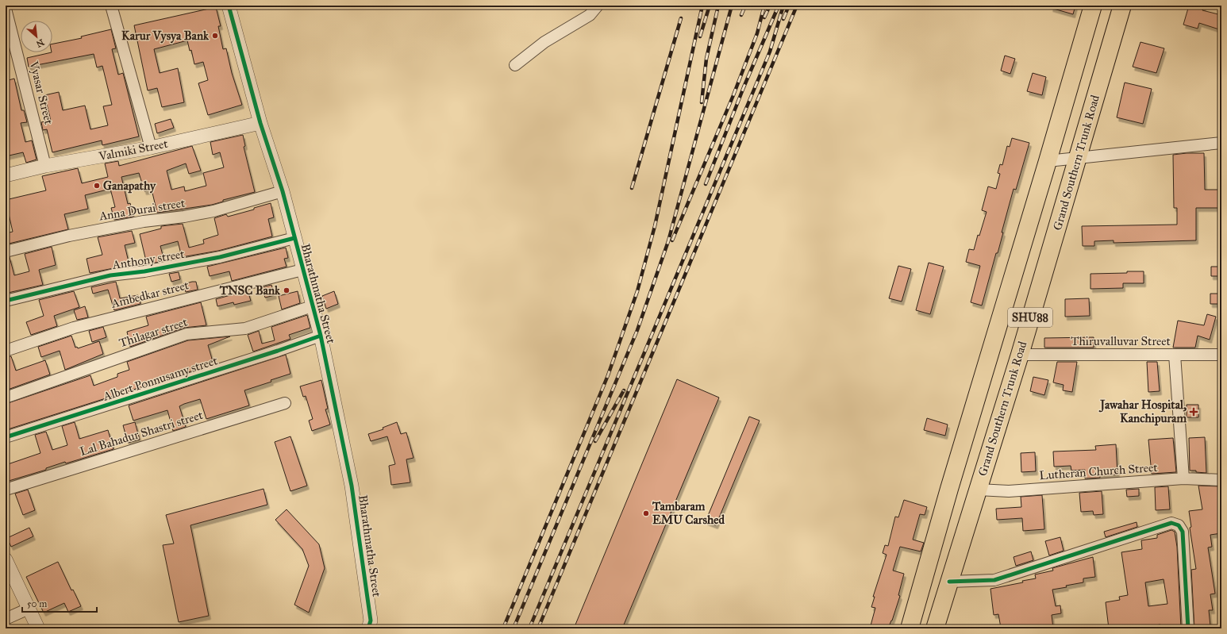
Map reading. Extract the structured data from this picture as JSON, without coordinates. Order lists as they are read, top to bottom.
{
  "streets": {
    "main road": ["Grand Southern Trunk Road", "SHU88"],
    "street": [
      "Vyasar Street",
      "Valmiki Street",
      "Anna Durai street",
      "Anthony street",
      "Bharathmatha Street",
      "Ambedkar street",
      "Thilagar street",
      "Thiruvalluvar Street",
      "Albert Ponnusamy street",
      "Lal Bahadur Shastri street",
      "Lutheran Church Street"
    ]
  },
  "crossings": [
    ["Vyasar Street", "Valmiki Street"],
    ["Valmiki Street", "Bharathmatha Street"],
    ["Grand Southern Trunk Road", "Thiruvalluvar Street"],
    ["Grand Southern Trunk Road", "Lutheran Church Street"],
    ["Anna Durai street", "Bharathmatha Street"],
    ["Anthony street", "Bharathmatha Street"],
    ["Bharathmatha Street", "Ambedkar street"],
    ["Bharathmatha Street", "Thilagar street"],
    ["Bharathmatha Street", "Albert Ponnusamy street"]
  ],
  "places": {
    "other": [
      "Karur Vysya Bank",
      "Ganapathy",
      "TNSC Bank",
      "Tambaram EMU Carshed"
    ],
    "health": ["Jawahar Hospital, Kanchipuram"]
  },
  "scale_bar": "50 m",
  "north": "bottom right"
}
